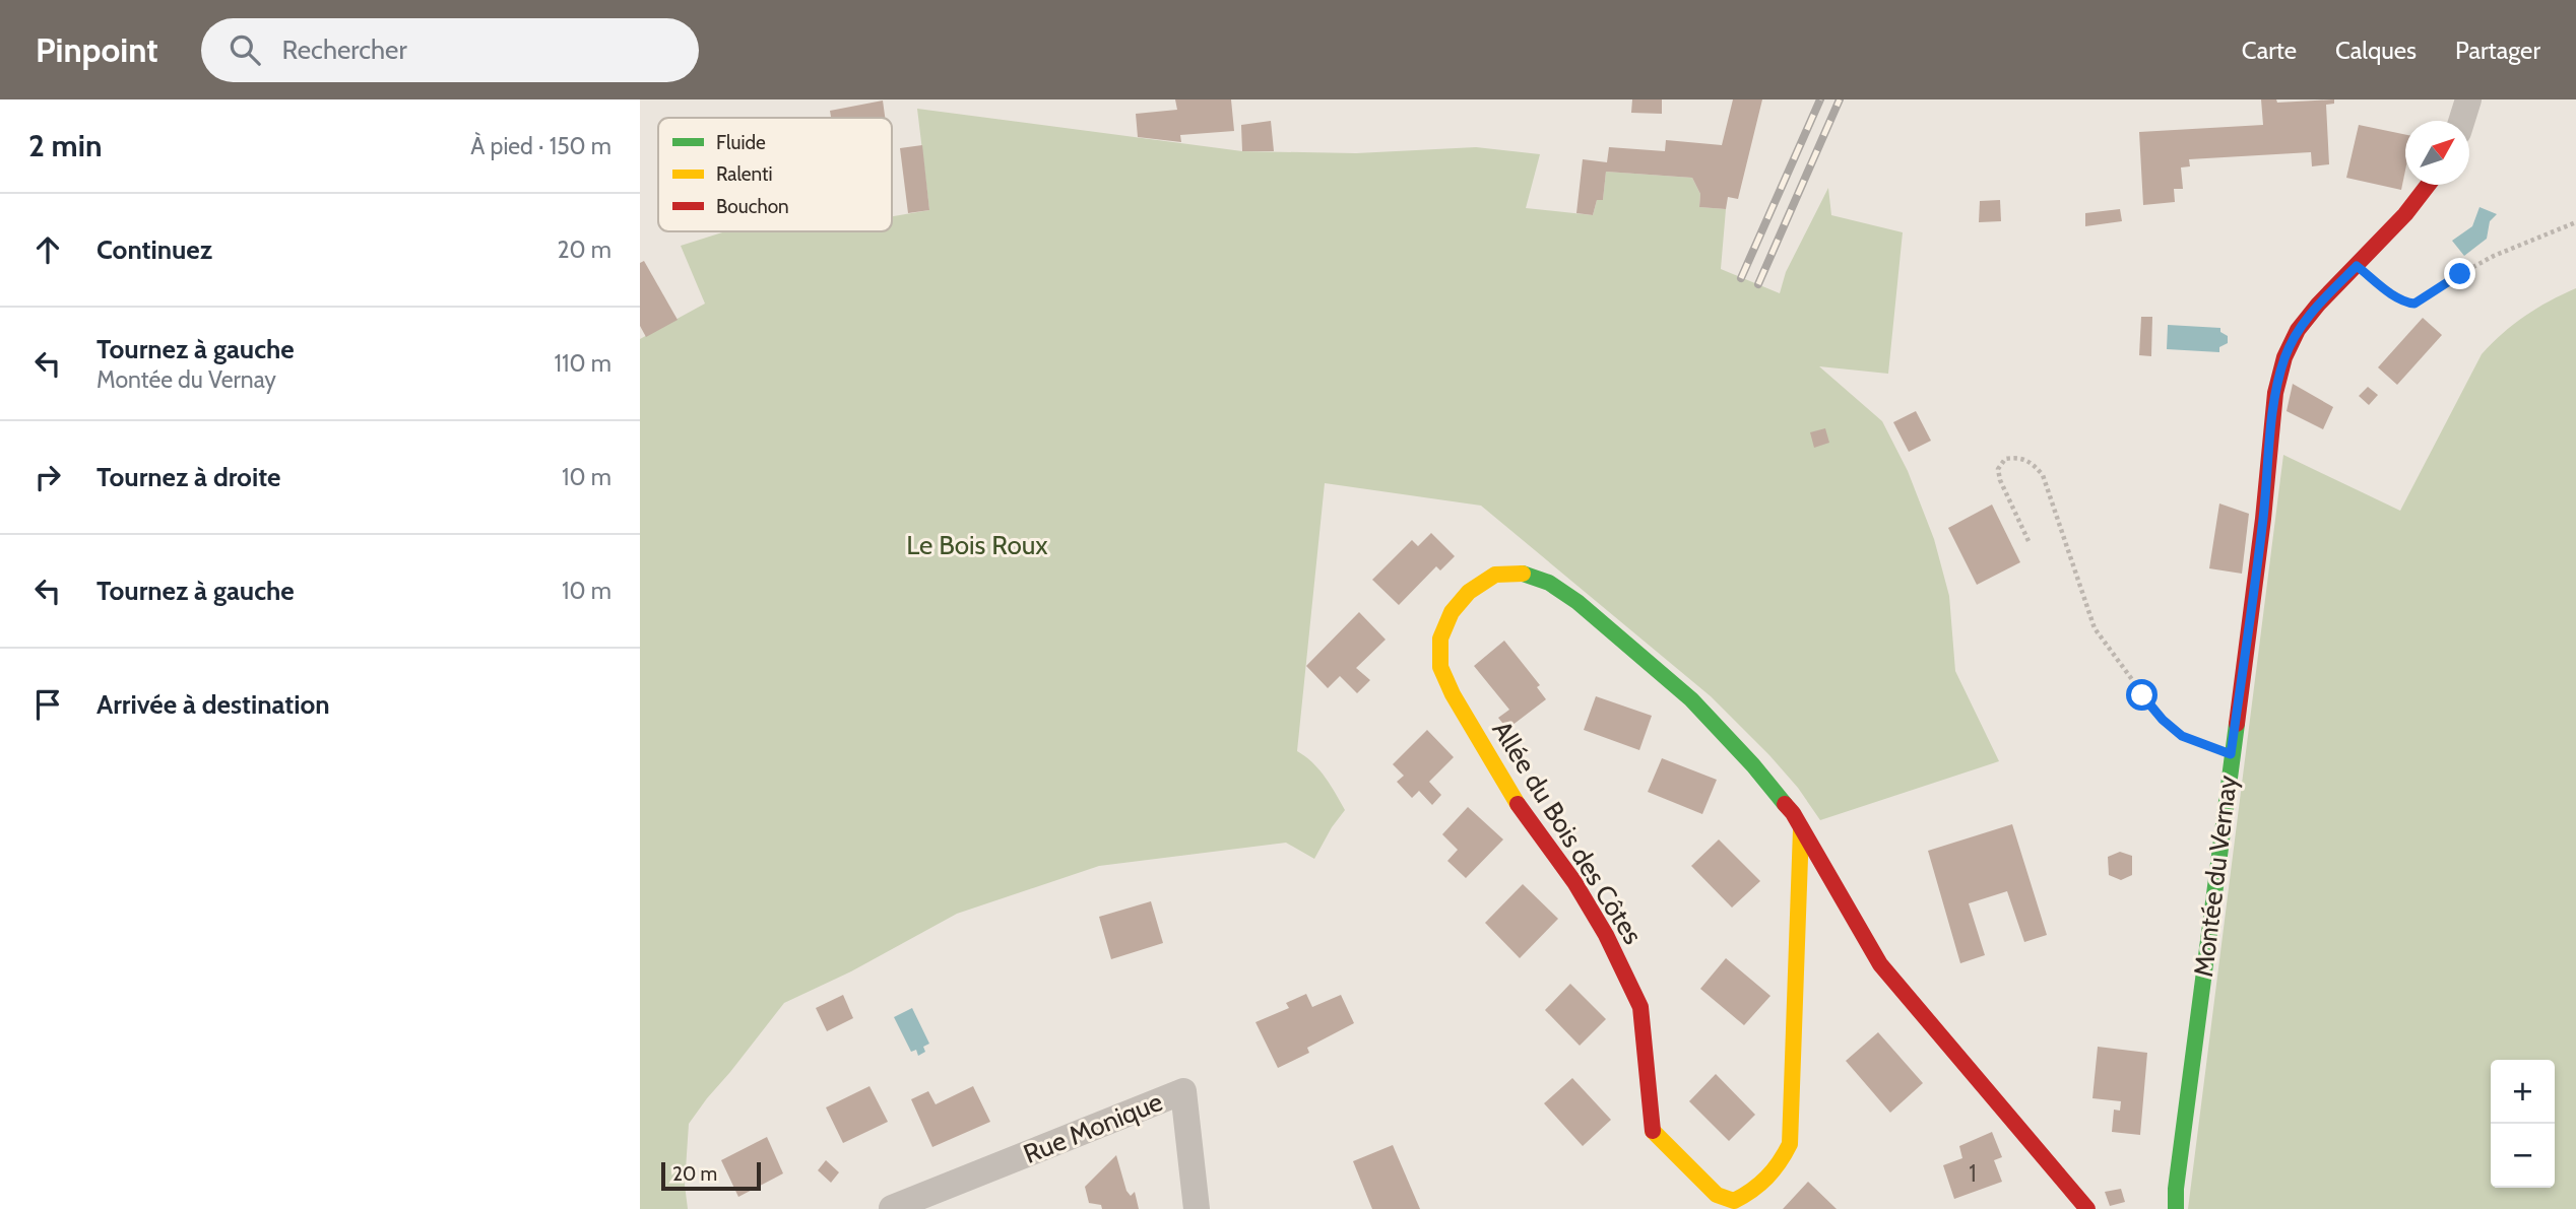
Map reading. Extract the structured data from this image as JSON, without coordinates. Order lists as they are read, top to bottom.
{
  "streets": {
    "street": ["Allée du Bois des Côtes", "Montée du Vernay", "Rue Monique"]
  },
  "parks": ["Le Bois Roux"],
  "house_numbers": ["1"],
  "legend": ["Fluide", "Ralenti", "Bouchon"],
  "scale_bar": "20 m",
  "north": "top right",
  "page": {
    "header": "Pinpoint",
    "search": "Rechercher",
    "nav": ["Carte", "Calques", "Partager"],
    "heading": ["2 min", "À pied · 150 m"],
    "list": [
      ["Continuez", "20 m"],
      ["Tournez à gauche", "Montée du Vernay", "110 m"],
      ["Tournez à droite", "10 m"],
      ["Tournez à gauche", "10 m"],
      "Arrivée à destination"
    ],
    "map_buttons": ["+", "−"],
    "scale": "20 m"
  }
}
